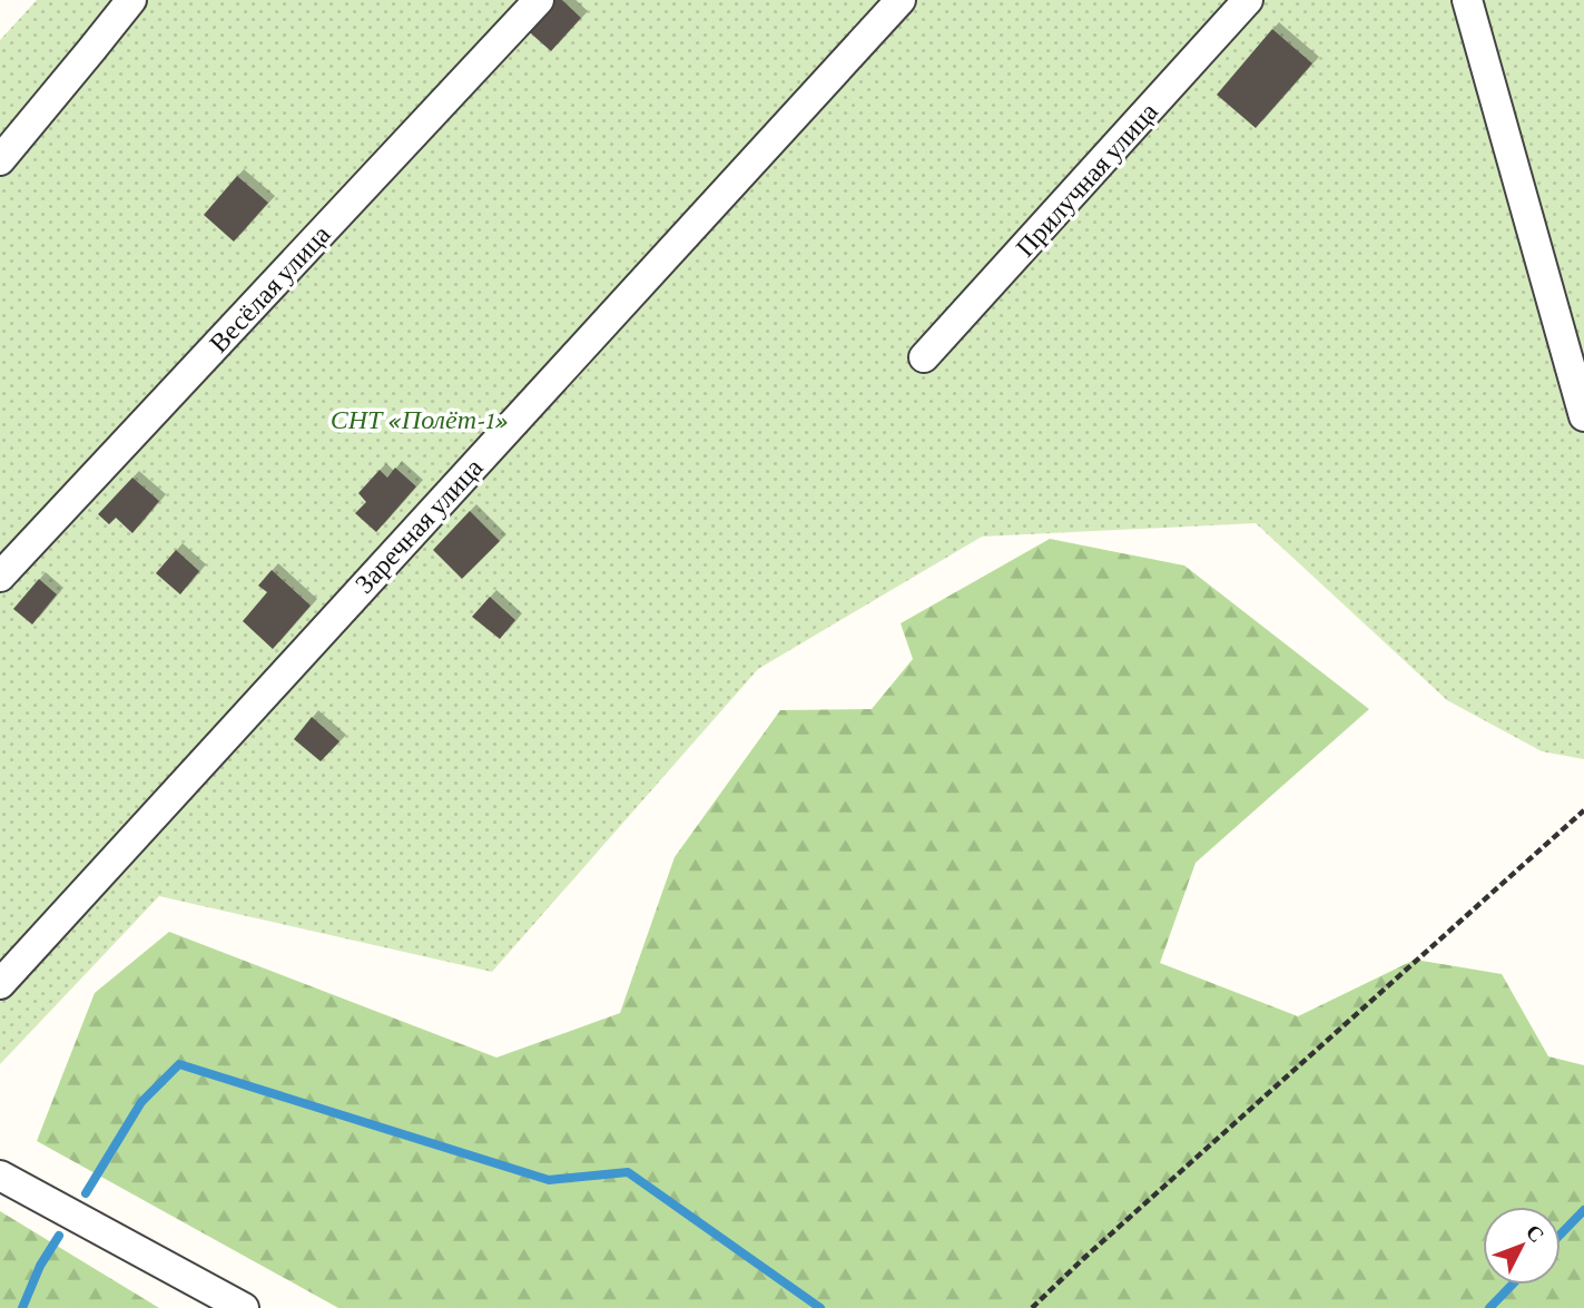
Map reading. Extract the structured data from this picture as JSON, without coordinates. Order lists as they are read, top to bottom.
{
  "streets": {
    "street": ["Прилучная улица", "Весёлая улица", "Заречная улица"]
  },
  "parks": ["СНТ «Полёт-1»"],
  "north": "top right"
}
